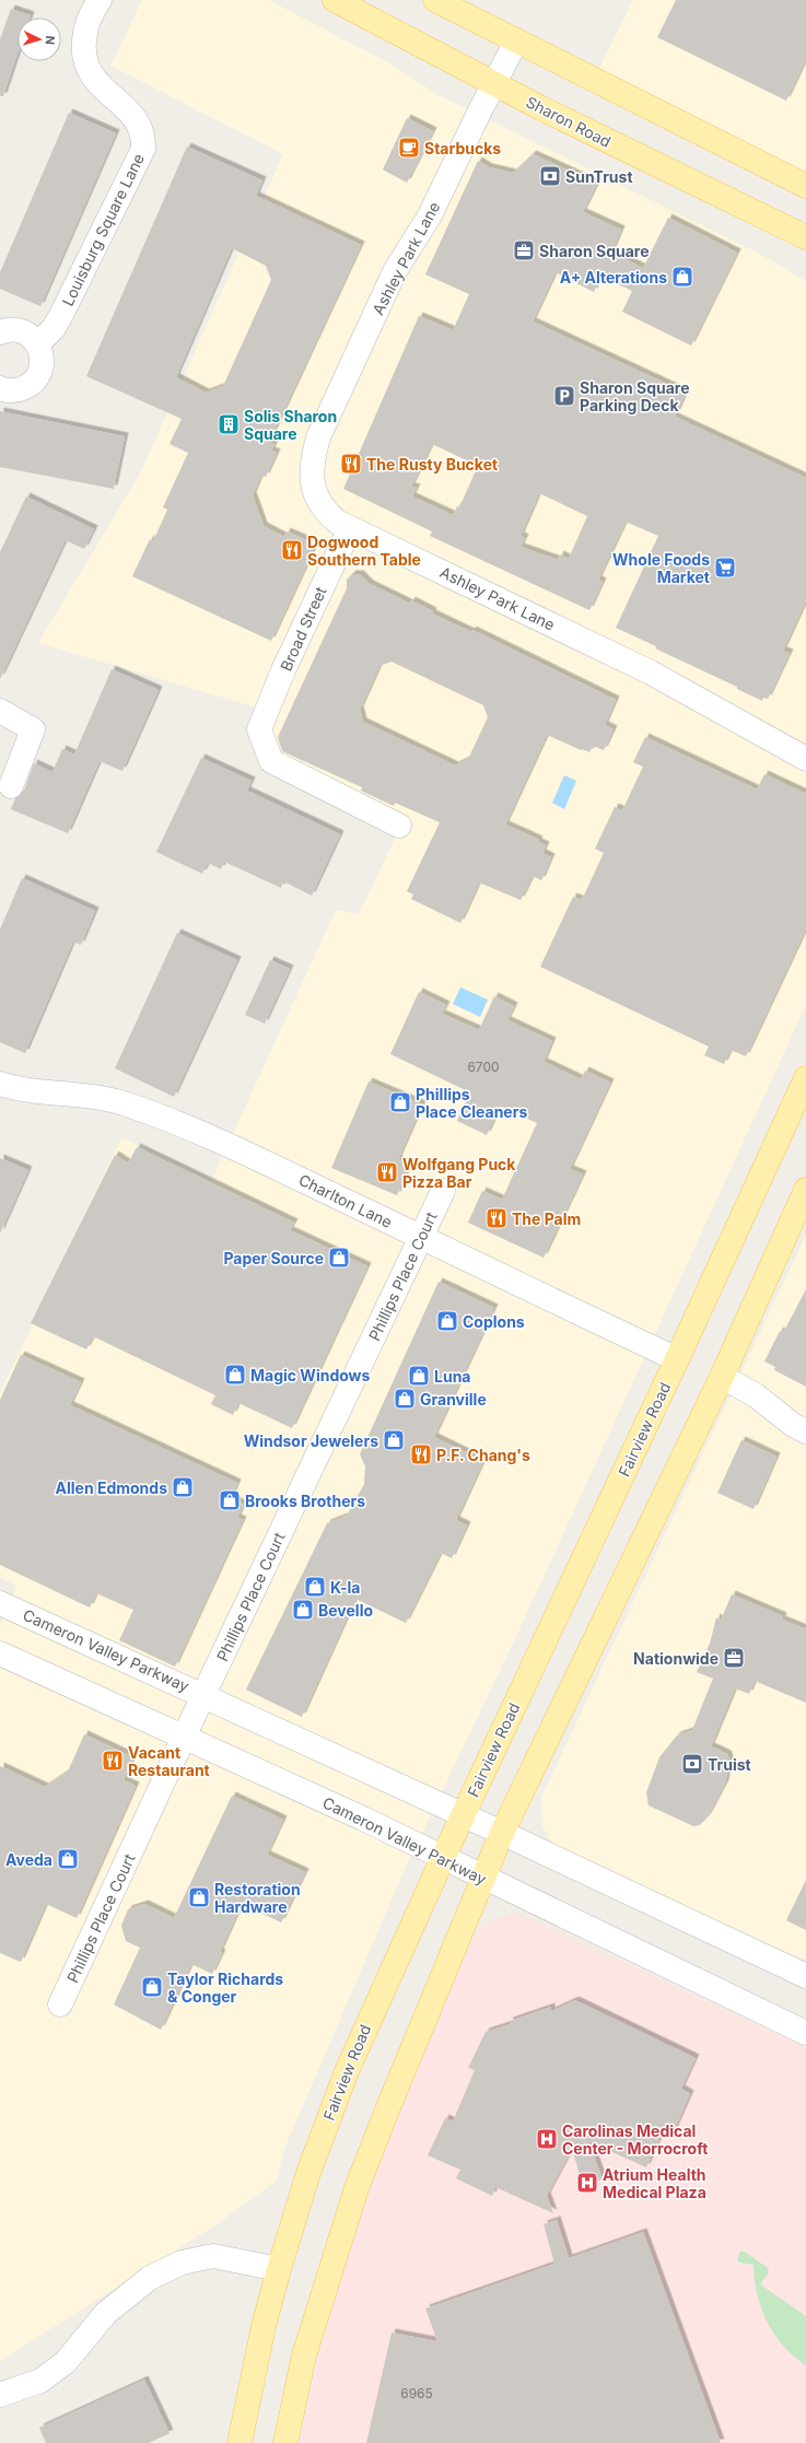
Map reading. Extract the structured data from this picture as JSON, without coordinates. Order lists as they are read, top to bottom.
{
  "streets": {
    "main road": ["Sharon Road", "Fairview Road"],
    "street": [
      "Louisburg Square Lane",
      "Ashley Park Lane",
      "Broad Street",
      "Charlton Lane",
      "Phillips Place Court",
      "Cameron Valley Parkway"
    ]
  },
  "crossings": [
    ["Sharon Road", "Ashley Park Lane"],
    ["Ashley Park Lane", "Broad Street"],
    ["Charlton Lane", "Phillips Place Court"],
    ["Charlton Lane", "Fairview Road"],
    ["Phillips Place Court", "Cameron Valley Parkway"],
    ["Fairview Road", "Cameron Valley Parkway"]
  ],
  "places": {
    "cafe": ["Starbucks"],
    "bank": ["SunTrust", "Truist"],
    "office": ["Sharon Square", "Nationwide"],
    "shop": [
      "A+ Alterations",
      "Phillips Place Cleaners",
      "Paper Source",
      "Coplons",
      "Magic Windows",
      "Luna",
      "Granville",
      "Windsor Jewelers",
      "Allen Edmonds",
      "Brooks Brothers",
      "K-la",
      "Bevello",
      "Aveda",
      "Restoration Hardware",
      "Taylor Richards & Conger"
    ],
    "parking": ["Sharon Square Parking Deck"],
    "building": ["Solis Sharon Square"],
    "restaurant": [
      "The Rusty Bucket",
      "Dogwood Southern Table",
      "Wolfgang Puck Pizza Bar",
      "The Palm",
      "P.F. Chang's",
      "Vacant Restaurant"
    ],
    "supermarket": ["Whole Foods Market"],
    "hospital": ["Carolinas Medical Center - Morrocroft", "Atrium Health Medical Plaza"]
  },
  "house_numbers": ["6700", "6965"],
  "north": "right"
}
